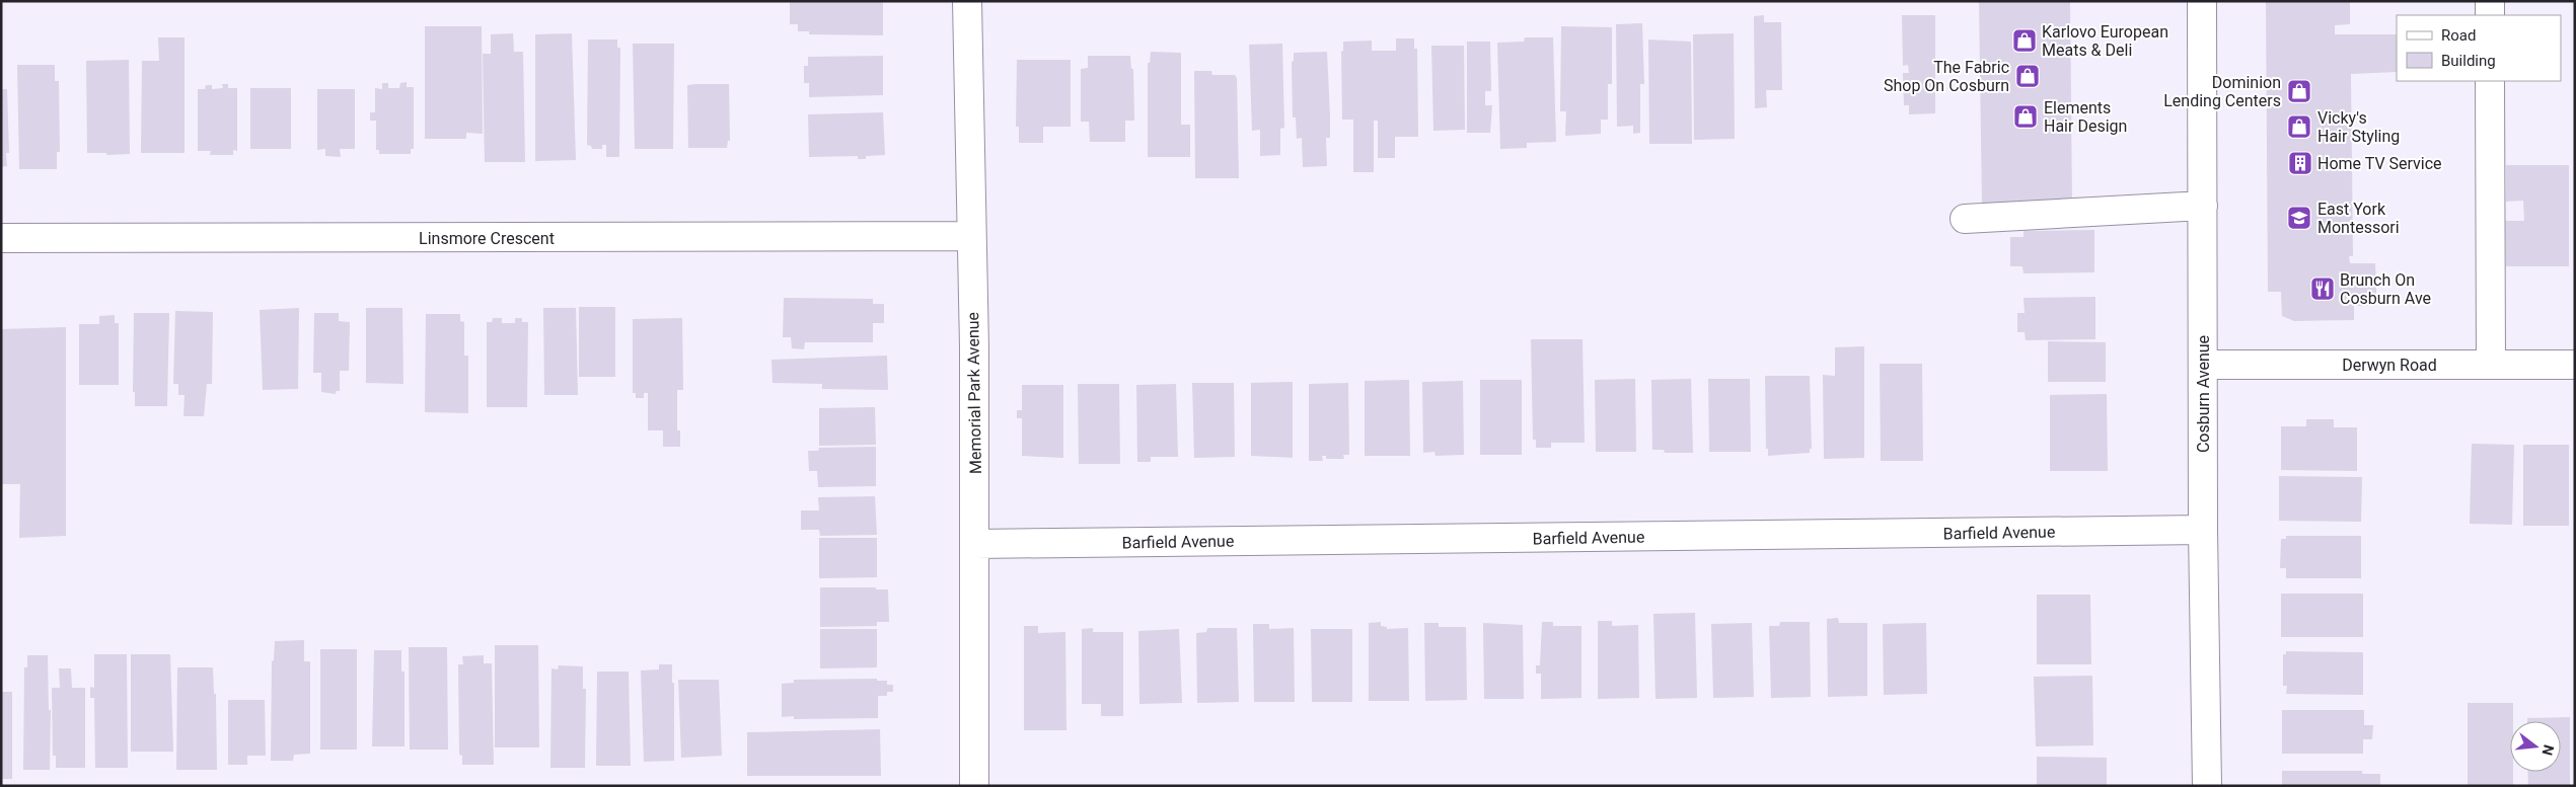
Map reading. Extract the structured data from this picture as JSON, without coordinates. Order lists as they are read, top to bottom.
{
  "streets": {
    "street": [
      "Linsmore Crescent",
      "Derwyn Road",
      "Memorial Park Avenue",
      "Cosburn Avenue",
      "Barfield Avenue"
    ]
  },
  "crossings": [
    ["Linsmore Crescent", "Memorial Park Avenue"],
    ["Derwyn Road", "Cosburn Avenue"],
    ["Memorial Park Avenue", "Barfield Avenue"],
    ["Cosburn Avenue", "Barfield Avenue"]
  ],
  "places": {
    "shop": [
      "Karlovo European Meats & Deli",
      "The Fabric Shop On Cosburn",
      "Dominion Lending Centers",
      "Elements Hair Design",
      "Vicky's Hair Styling"
    ],
    "building": ["Home TV Service"],
    "school or university": ["East York Montessori"],
    "restaurant": ["Brunch On Cosburn Ave"]
  },
  "legend": ["Road", "Building"],
  "north": "right"
}
